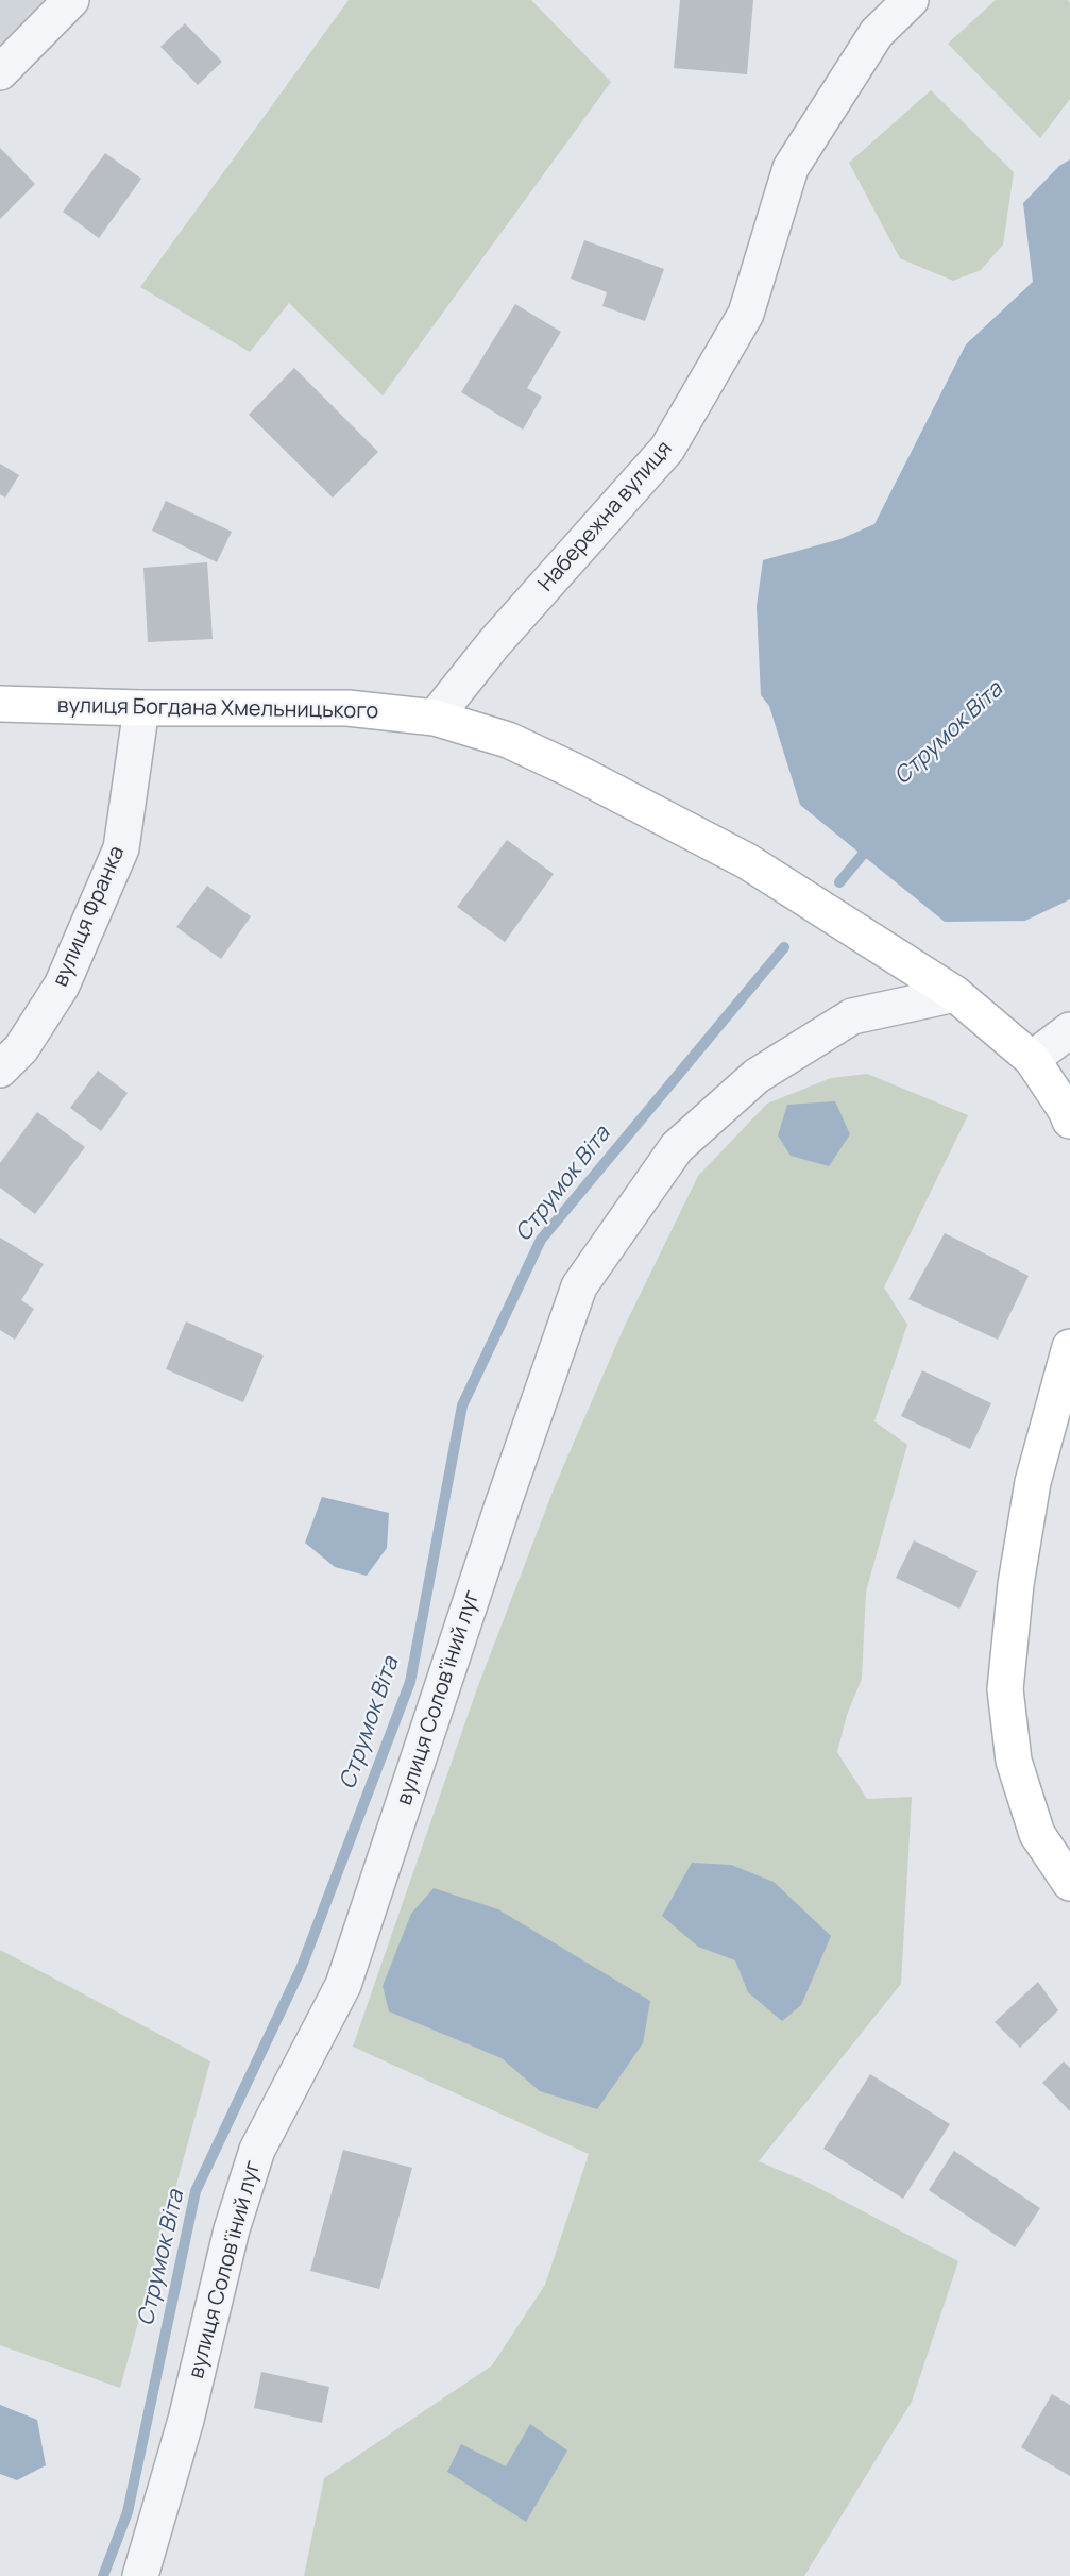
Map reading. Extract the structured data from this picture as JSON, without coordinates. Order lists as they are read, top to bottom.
{
  "streets": {
    "street": [
      "Набережна вулиця",
      "вулиця Богдана Хмельницького",
      "вулиця Франка",
      "вулиця Солов'їний луг"
    ]
  },
  "crossings": [
    ["Набережна вулиця", "вулиця Богдана Хмельницького"],
    ["вулиця Богдана Хмельницького", "вулиця Франка"],
    ["вулиця Богдана Хмельницького", "вулиця Солов'їний луг"]
  ],
  "water": ["Струмок Віта"]
}
